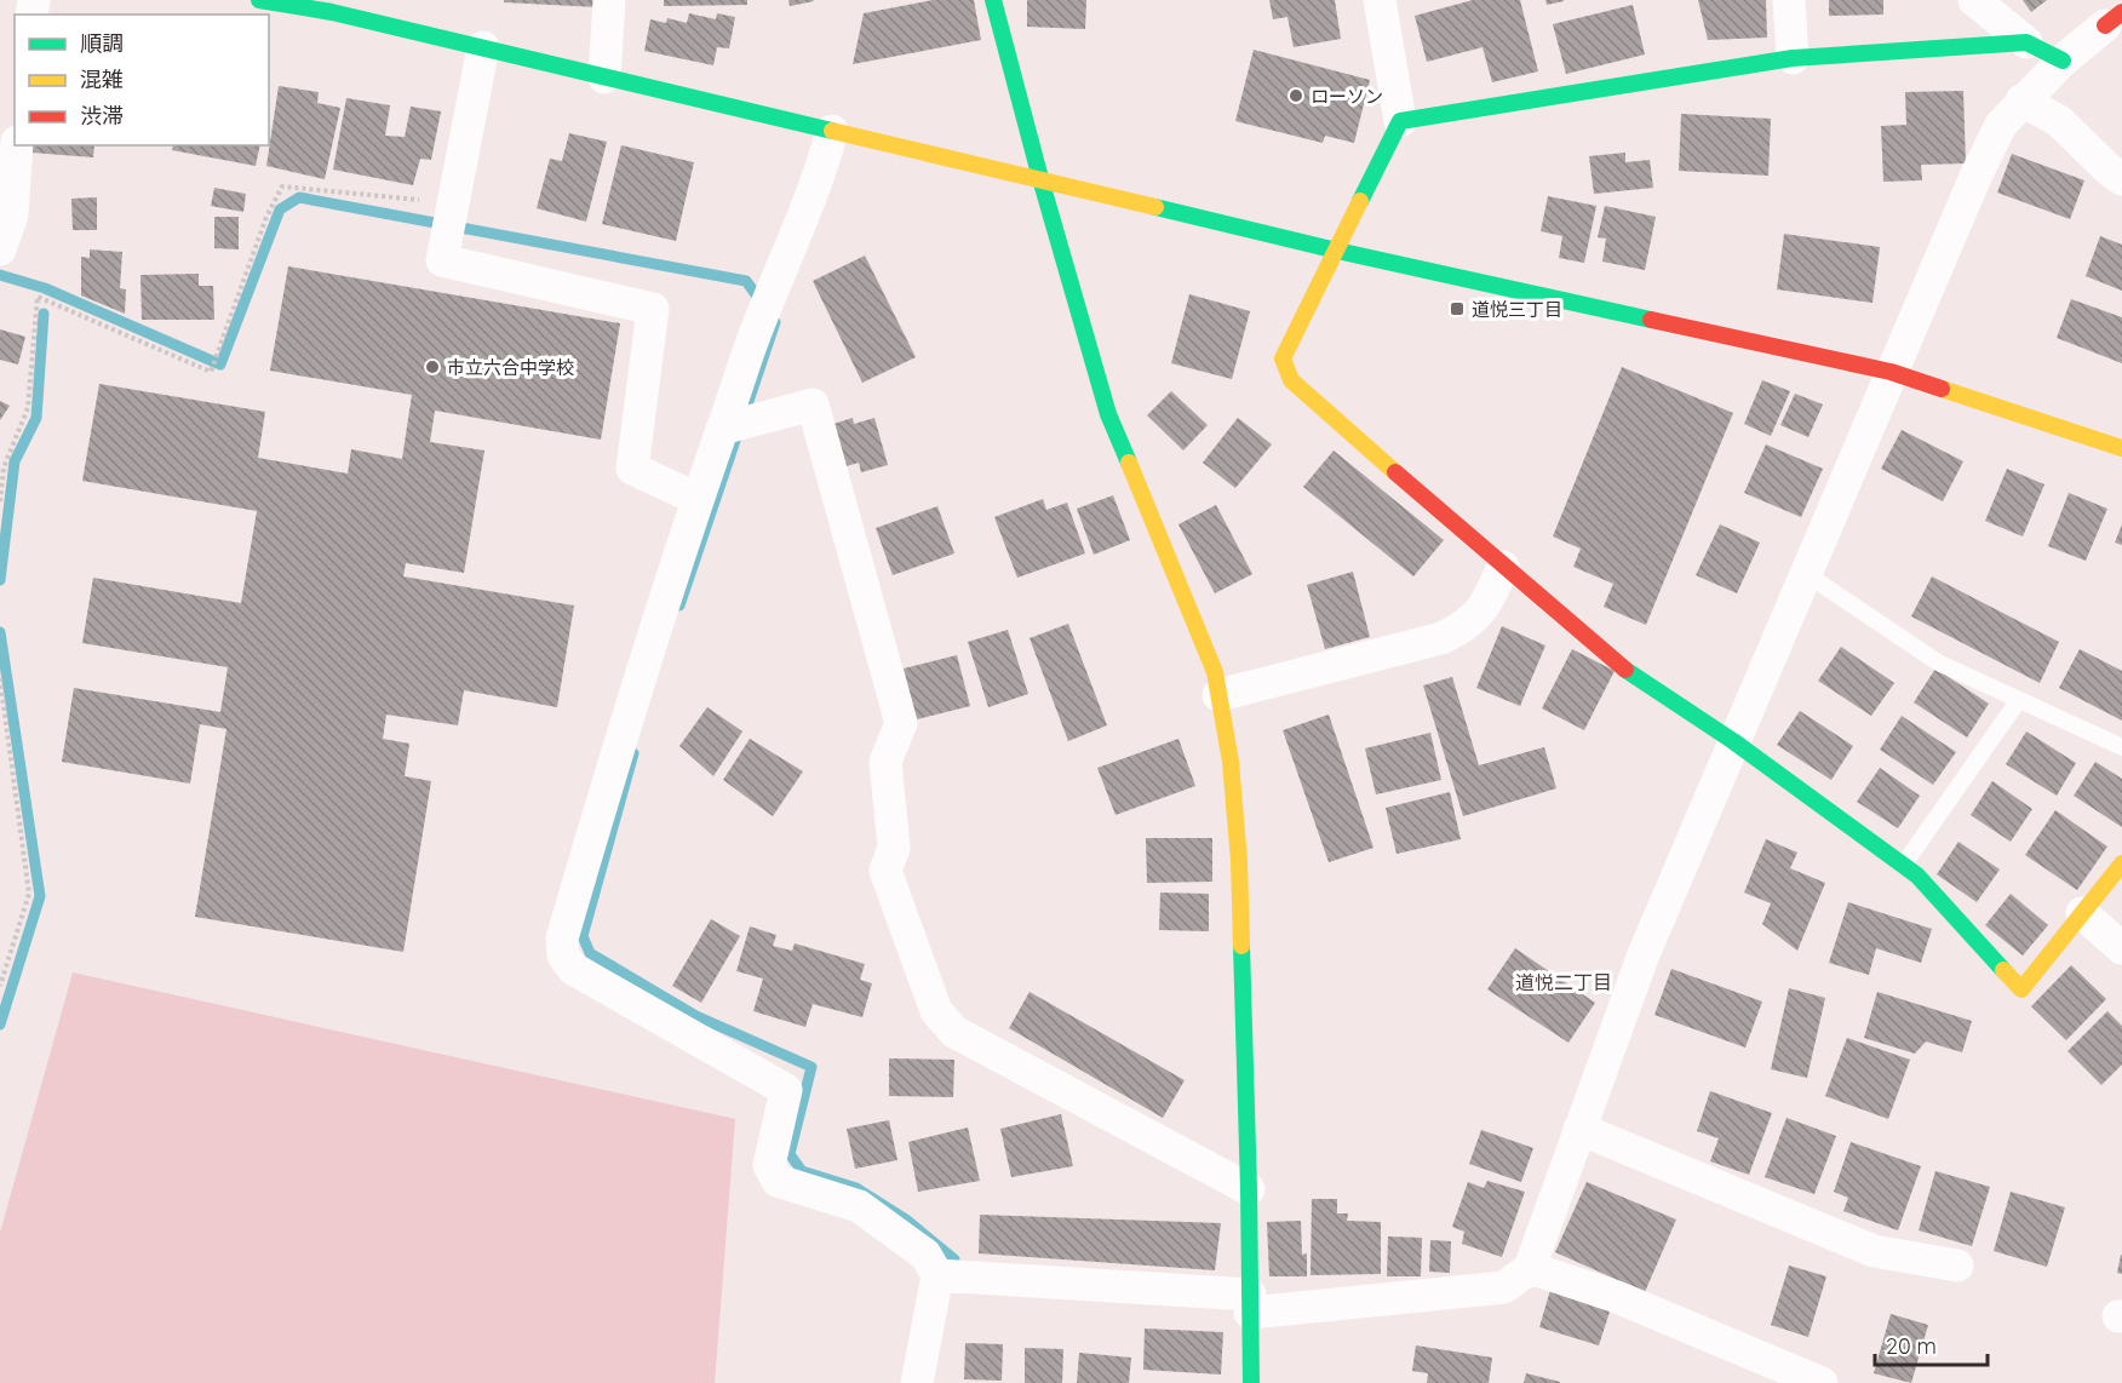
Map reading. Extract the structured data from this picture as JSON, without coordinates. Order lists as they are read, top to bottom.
{
  "districts": ["道悦二丁目"],
  "places": {
    "other": ["ローソン", "市立六合中学校"],
    "transit": ["道悦三丁目"]
  },
  "legend": ["順調", "混雑", "渋滞"],
  "scale_bar": "20 m"
}
